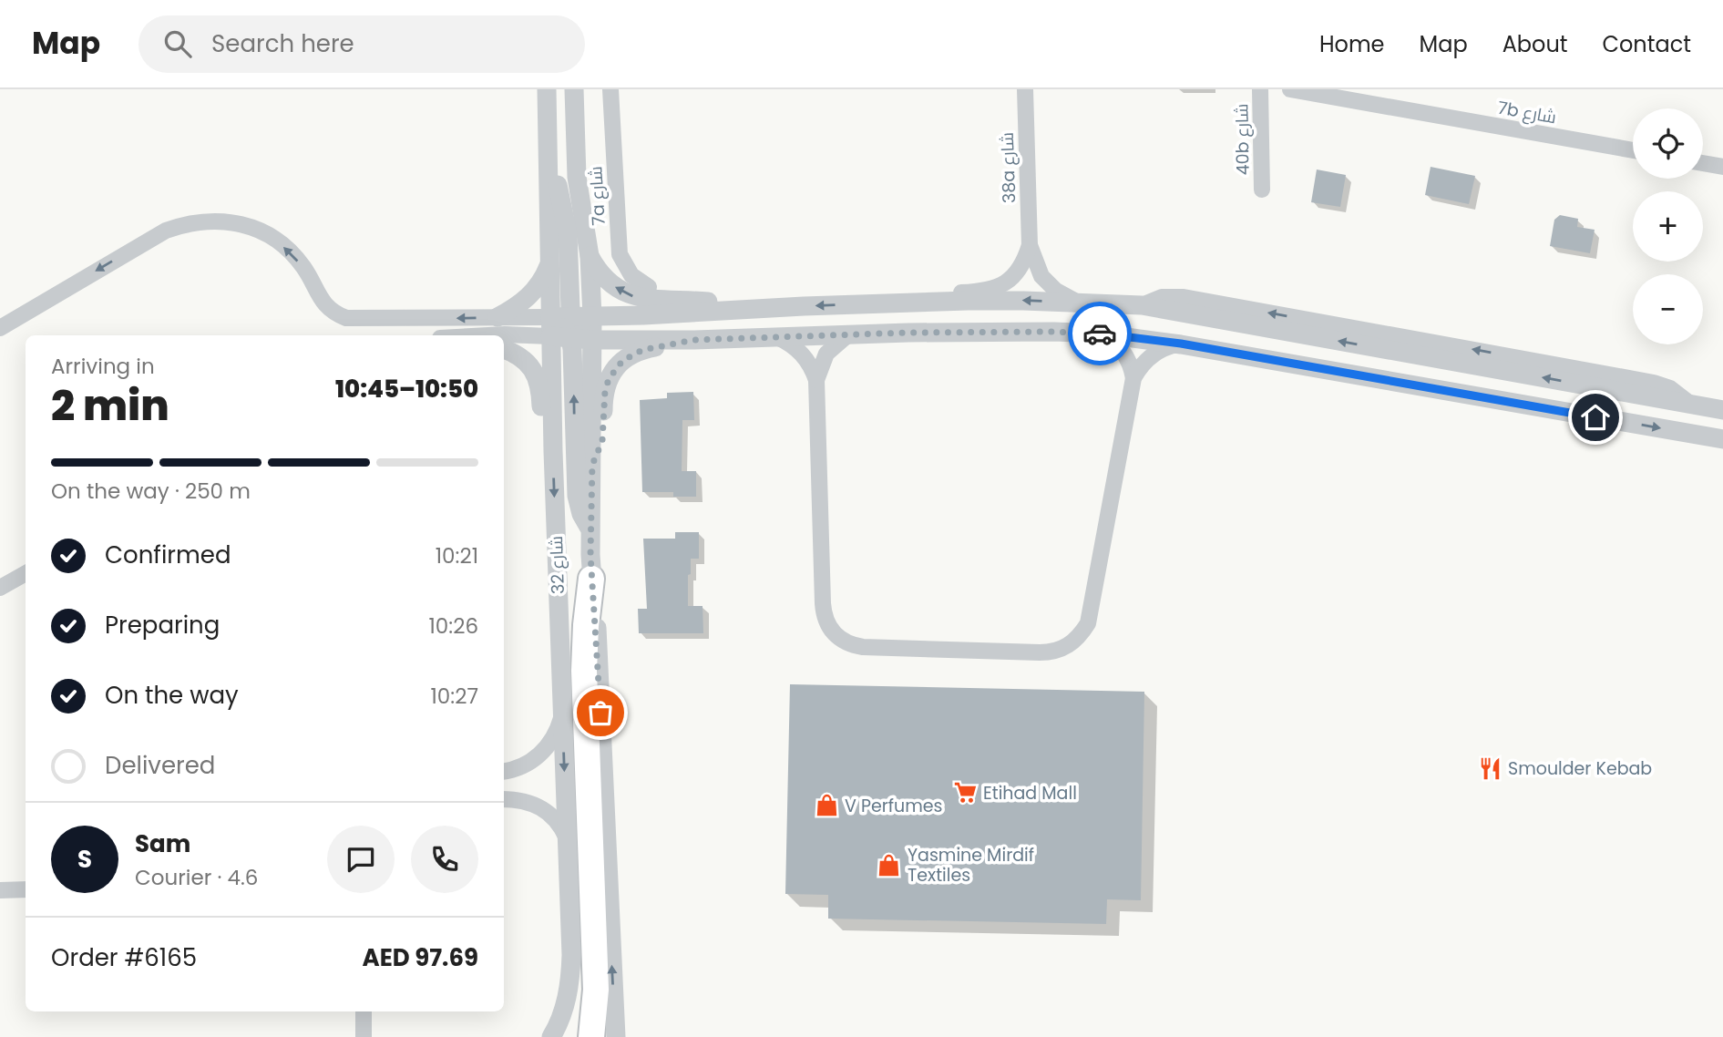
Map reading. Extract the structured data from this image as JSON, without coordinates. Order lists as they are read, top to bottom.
{
  "streets": {
    "street": [
      "7b شارع",
      "40b شارع",
      "38a شارع",
      "7a شارع",
      "شارع 32"
    ]
  },
  "places": {
    "restaurant": ["Smoulder Kebab"],
    "supermarket": ["Etihad Mall"],
    "shop": ["V Perfumes", "Yasmine Mirdif Textiles"]
  },
  "page": {
    "header": "Map",
    "search": "Search here",
    "nav": [
      "Home",
      "Map",
      "About",
      "Contact"
    ],
    "map_buttons": ["+", "−"],
    "heading": ["2 min", "Arriving in", "10:45–10:50"],
    "panel": [
      "Sam",
      "Courier · 4.6",
      "Order #6165",
      "AED 97.69"
    ],
    "bar": "On the way · 250 m",
    "list": [
      ["Confirmed", "10:21"],
      ["Preparing", "10:26"],
      ["On the way", "10:27"],
      "Delivered"
    ],
    "round": "S"
  }
}
